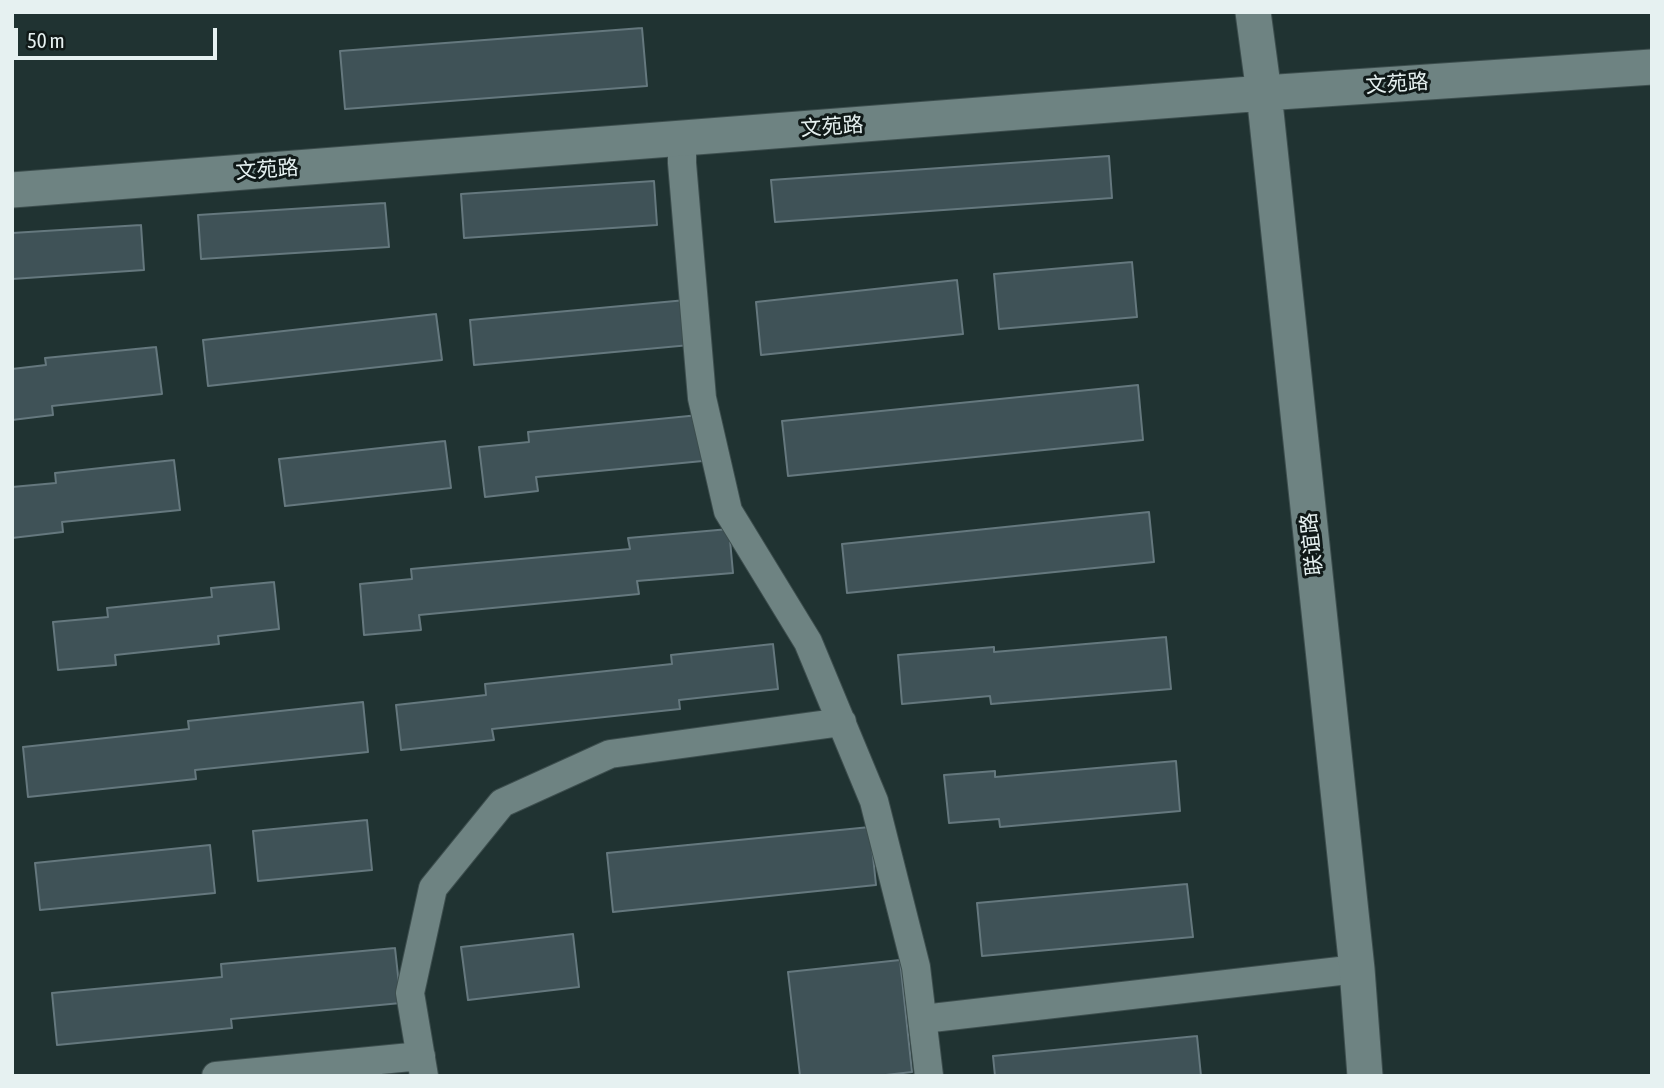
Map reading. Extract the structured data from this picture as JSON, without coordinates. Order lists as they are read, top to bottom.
{
  "streets": {
    "street": ["文苑路", "联谊路"]
  },
  "crossings": [
    ["文苑路", "联谊路"]
  ],
  "scale_bar": "50 m"
}
